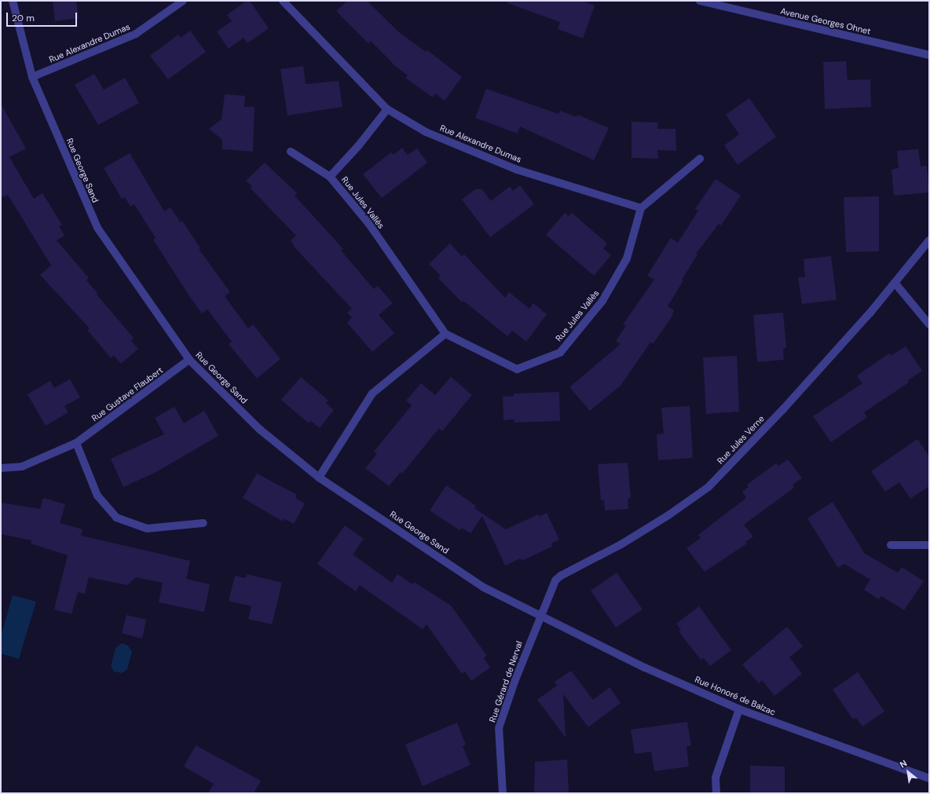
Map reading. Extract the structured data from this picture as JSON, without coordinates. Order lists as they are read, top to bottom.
{
  "streets": {
    "street": [
      "Avenue Georges Ohnet",
      "Rue Alexandre Dumas",
      "Rue George Sand",
      "Rue Jules Vallès",
      "Rue Gustave Flaubert",
      "Rue Jules Verne",
      "Rue Gérard de Nerval",
      "Rue Honoré de Balzac"
    ]
  },
  "crossings": [
    ["Rue Alexandre Dumas", "Rue George Sand"],
    ["Rue Alexandre Dumas", "Rue Jules Vallès"],
    ["Rue George Sand", "Rue Gustave Flaubert"],
    ["Rue George Sand", "Rue Jules Verne"],
    ["Rue George Sand", "Rue Gérard de Nerval"],
    ["Rue George Sand", "Rue Honoré de Balzac"],
    ["Rue Jules Verne", "Rue Gérard de Nerval"],
    ["Rue Jules Verne", "Rue Honoré de Balzac"],
    ["Rue Gérard de Nerval", "Rue Honoré de Balzac"]
  ],
  "scale_bar": "20 m",
  "north": "top left"
}
